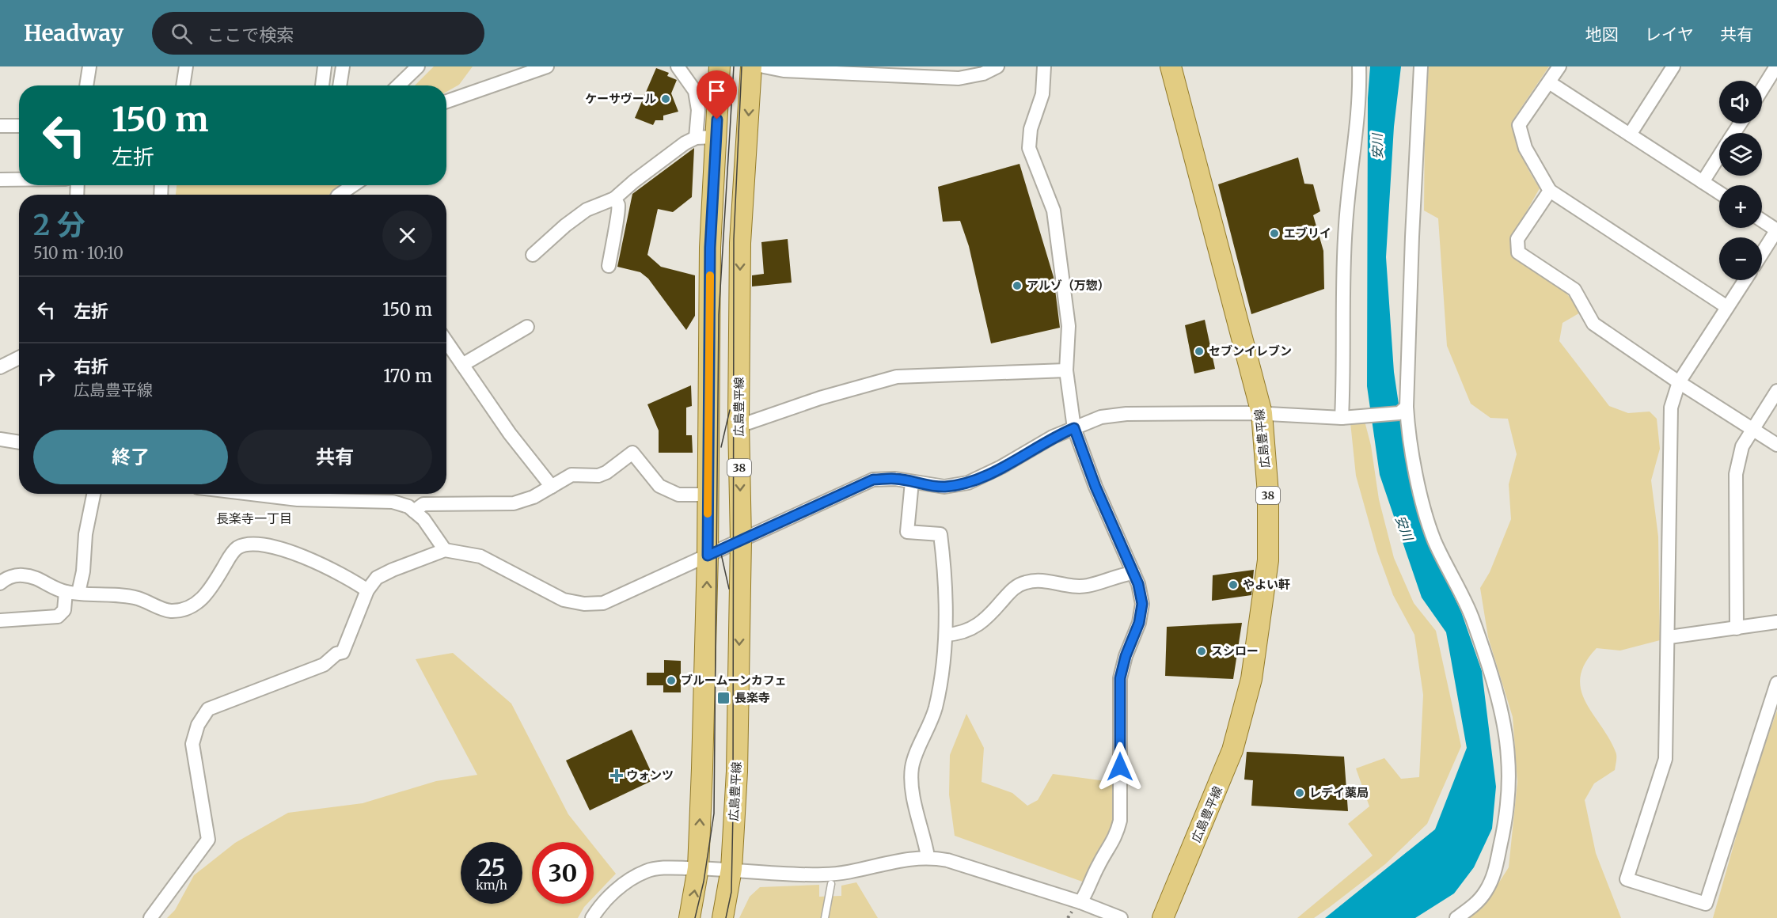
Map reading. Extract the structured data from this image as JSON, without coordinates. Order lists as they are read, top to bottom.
{
  "streets": {
    "main road": ["広島豊平線", "38"]
  },
  "districts": ["長楽寺一丁目"],
  "water": ["安川"],
  "places": {
    "other": [
      "ケーサヴール",
      "エブリイ",
      "アルゾ（万惣）",
      "セブンイレブン",
      "やよい軒",
      "スシロー",
      "ブルームーンカフェ",
      "レデイ薬局"
    ],
    "transit": ["長楽寺"],
    "health": ["ウォンツ"]
  },
  "page": {
    "header": "Headway",
    "search": "ここで検索",
    "nav": ["地図", "レイヤ", "共有"],
    "map_buttons": ["+", "−"],
    "turn": ["150 m", "左折"],
    "heading": ["2 分", "510 m · 10:10"],
    "list": [
      {
        "name": "左折",
        "value": "150 m"
      },
      {
        "name": "右折",
        "note": "広島豊平線",
        "value": "170 m"
      }
    ],
    "buttons": ["終了", "共有"],
    "speed": "25 km/h",
    "limit": "30"
  }
}
